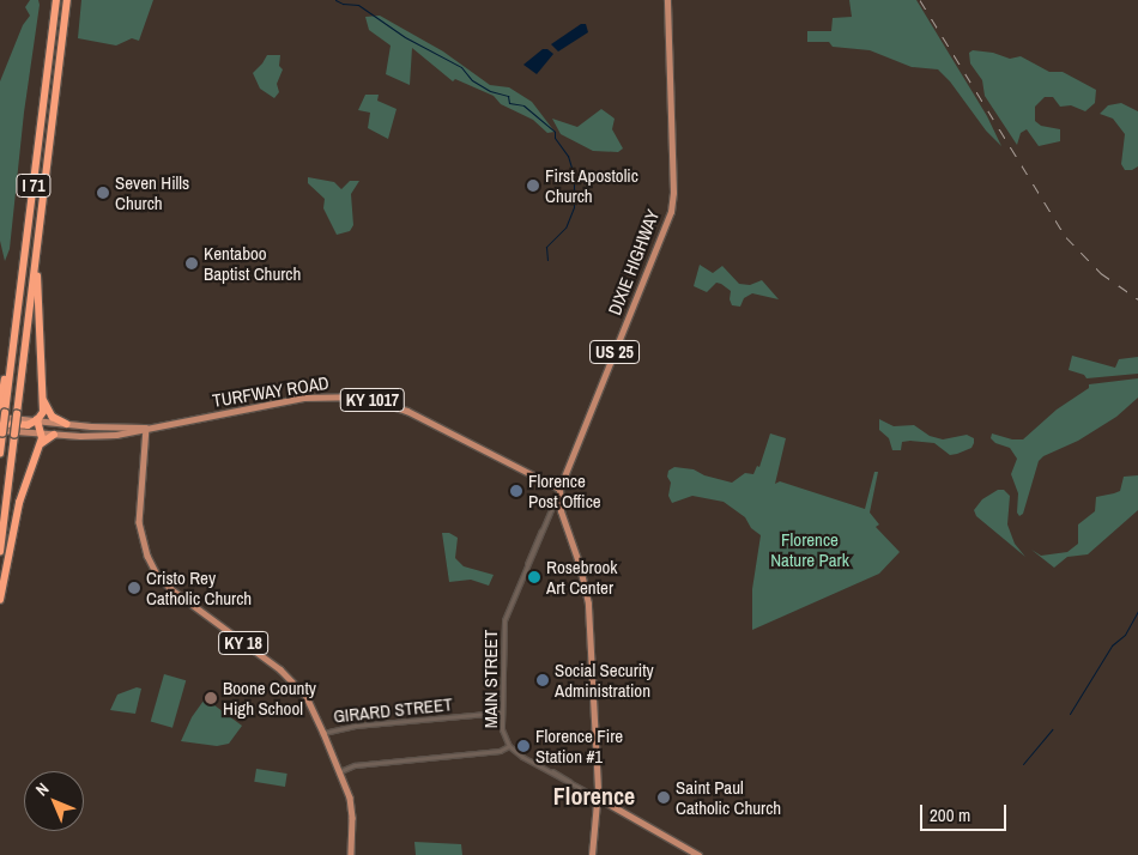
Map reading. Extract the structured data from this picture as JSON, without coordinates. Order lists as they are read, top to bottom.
{
  "streets": {
    "highway": ["I 71"],
    "main road": [
      "DIXIE HIGHWAY",
      "US 25",
      "TURFWAY ROAD",
      "KY 1017",
      "KY 18"
    ],
    "street": ["MAIN STREET", "GIRARD STREET"]
  },
  "crossings": [
    ["I 71", "TURFWAY ROAD"],
    ["DIXIE HIGHWAY", "TURFWAY ROAD"],
    ["DIXIE HIGHWAY", "MAIN STREET"],
    ["TURFWAY ROAD", "KY 18"],
    ["TURFWAY ROAD", "MAIN STREET"],
    ["KY 18", "GIRARD STREET"],
    ["MAIN STREET", "GIRARD STREET"]
  ],
  "districts": ["Florence"],
  "parks": ["Florence Nature Park"],
  "places": [
    "First Apostolic Church",
    "Seven Hills Church",
    "Kentaboo Baptist Church",
    "Florence Post Office",
    "Rosebrook Art Center",
    "Cristo Rey Catholic Church",
    "Social Security Administration",
    "Boone County High School",
    "Florence Fire Station #1",
    "Saint Paul Catholic Church"
  ],
  "scale_bar": "200 m",
  "north": "top left"
}
